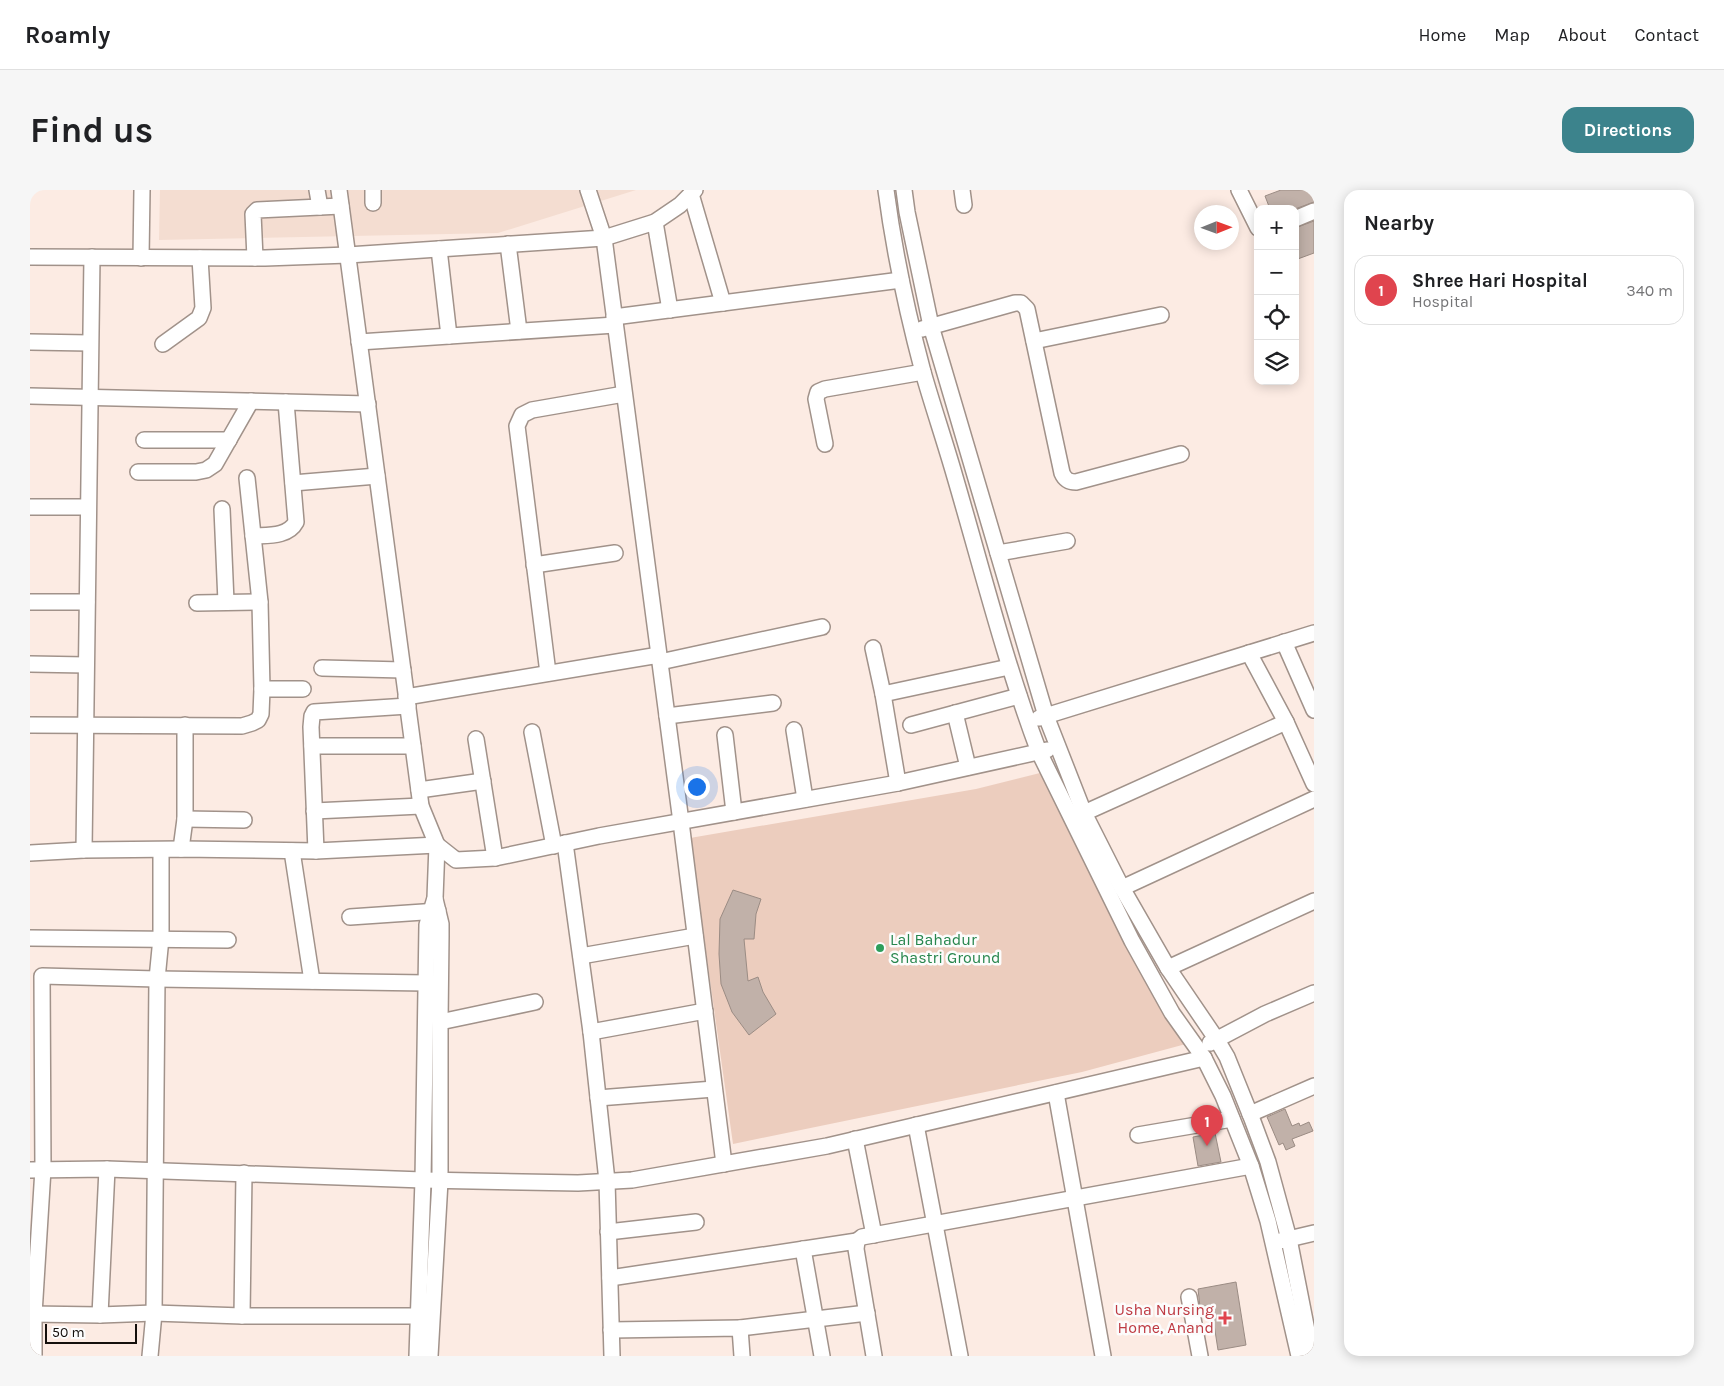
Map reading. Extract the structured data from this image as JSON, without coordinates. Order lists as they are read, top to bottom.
{
  "places": {
    "other": ["Lal Bahadur Shastri Ground"],
    "health": ["Usha Nursing Home, Anand"]
  },
  "scale_bar": "50 m",
  "north": "right",
  "page": {
    "header": "Roamly",
    "nav": [
      "Home",
      "Map",
      "About",
      "Contact"
    ],
    "buttons": "Directions",
    "title": "Find us",
    "heading": "Nearby",
    "map_buttons": ["+", "−"],
    "list": [
      {
        "mark": "1",
        "name": "Shree Hari Hospital",
        "note": "Hospital",
        "value": "340 m"
      }
    ],
    "pins": "1",
    "scale": "50 m"
  }
}
